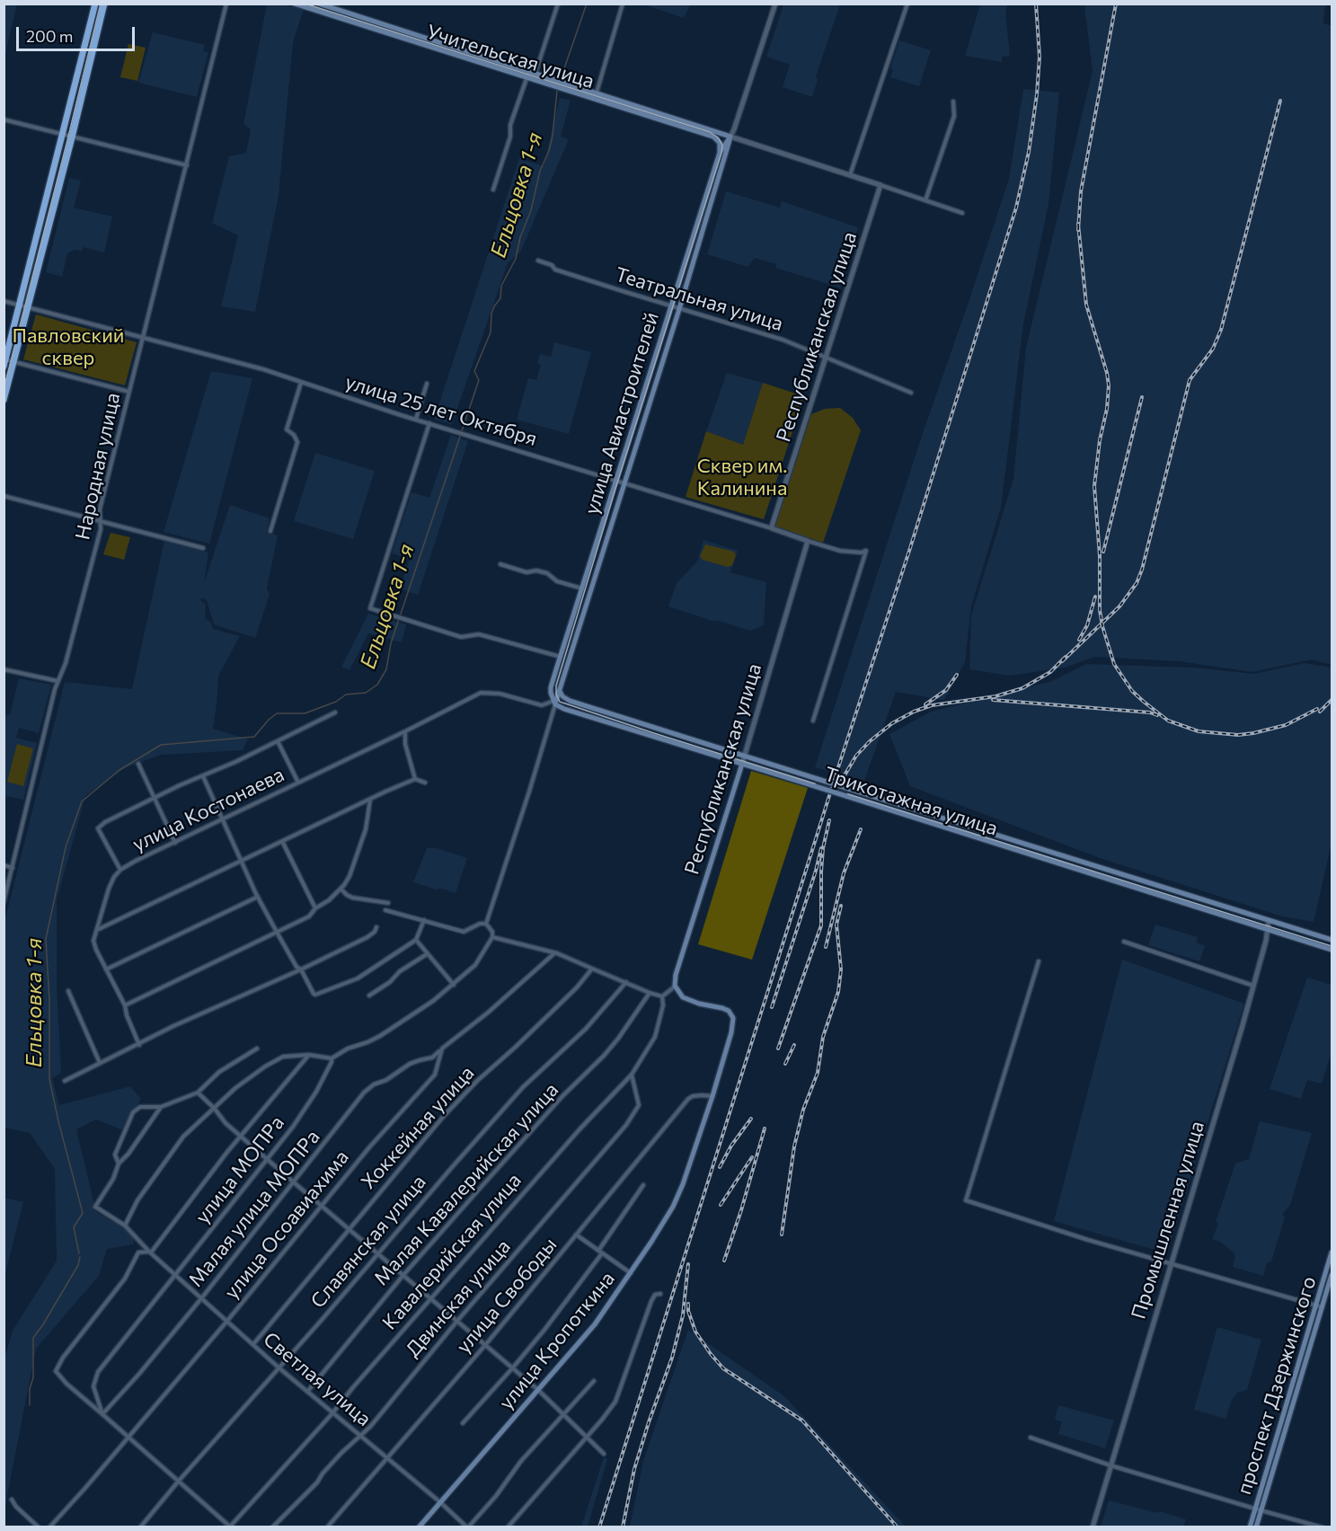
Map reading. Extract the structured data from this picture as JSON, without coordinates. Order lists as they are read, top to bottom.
{
  "streets": {
    "main road": [
      "Учительская улица",
      "Республиканская улица",
      "улица Авиастроителей",
      "Трикотажная улица",
      "улица Кропоткина",
      "проспект Дзержинского"
    ],
    "street": [
      "Театральная улица",
      "улица 25 лет Октября",
      "Народная улица",
      "улица Костонаева",
      "Хоккейная улица",
      "улица МОПРа",
      "Малая Кавалерийская улица",
      "Малая улица МОПРа",
      "Промышленная улица",
      "улица Осоавиахима",
      "Славянская улица",
      "Кавалерийская улица",
      "улица Свободы",
      "Двинская улица",
      "Светлая улица"
    ]
  },
  "crossings": [
    ["Учительская улица", "Республиканская улица"],
    ["Учительская улица", "улица Авиастроителей"],
    ["Театральная улица", "Республиканская улица"],
    ["Театральная улица", "улица Авиастроителей"],
    ["Республиканская улица", "улица 25 лет Октября"],
    ["Республиканская улица", "Трикотажная улица"],
    ["Республиканская улица", "улица Кропоткина"],
    ["улица 25 лет Октября", "улица Авиастроителей"],
    ["улица 25 лет Октября", "Народная улица"],
    ["улица Авиастроителей", "Трикотажная улица"],
    ["Трикотажная улица", "улица Костонаева"],
    ["Трикотажная улица", "Промышленная улица"],
    ["Хоккейная улица", "Светлая улица"],
    ["улица МОПРа", "Малая улица МОПРа"],
    ["улица МОПРа", "Светлая улица"],
    ["Малая Кавалерийская улица", "Светлая улица"],
    ["Малая улица МОПРа", "улица Осоавиахима"],
    ["Малая улица МОПРа", "Светлая улица"],
    ["улица Осоавиахима", "Светлая улица"],
    ["Славянская улица", "Светлая улица"],
    ["Кавалерийская улица", "Двинская улица"],
    ["Кавалерийская улица", "Светлая улица"],
    ["улица Свободы", "улица Кропоткина"],
    ["улица Свободы", "Светлая улица"],
    ["Двинская улица", "Светлая улица"],
    ["улица Кропоткина", "Светлая улица"]
  ],
  "water": ["Ельцовка 1-я"],
  "parks": ["Павловский сквер", "Сквер им. Калинина"],
  "scale_bar": "200 m"
}
